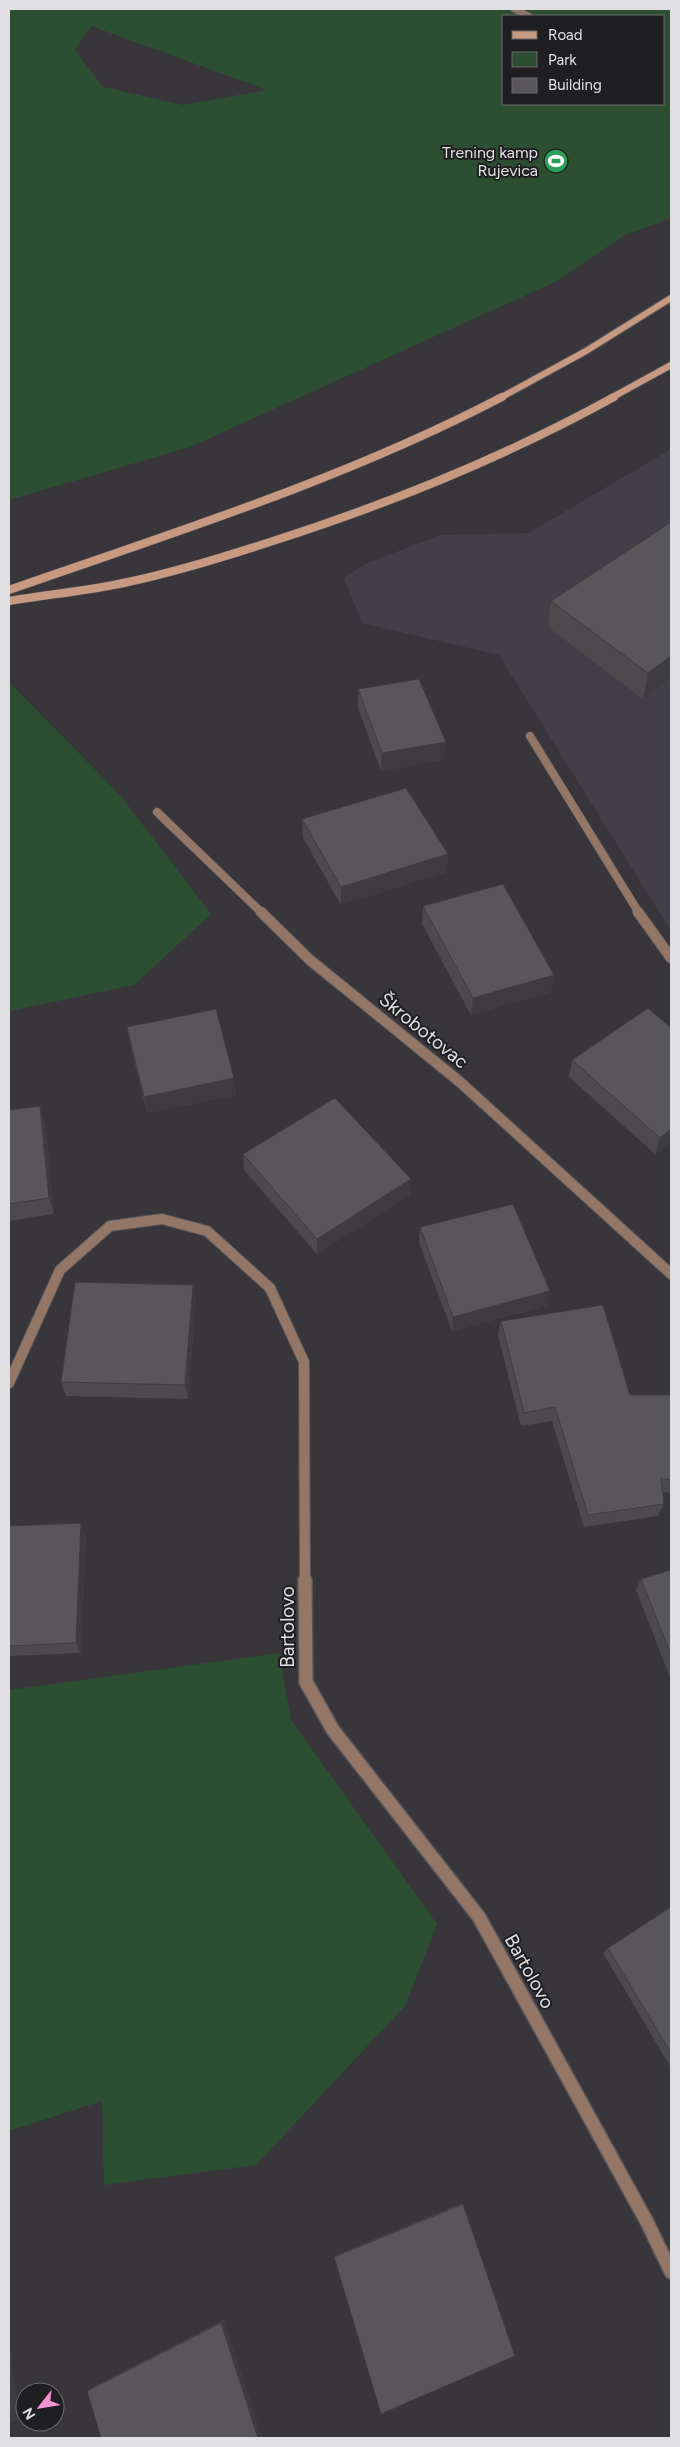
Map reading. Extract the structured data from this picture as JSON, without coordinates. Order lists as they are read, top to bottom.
{
  "streets": {
    "street": ["Škrobotovac", "Bartolovo"]
  },
  "places": {
    "sports": ["Trening kamp Rujevica"]
  },
  "legend": ["Road", "Park", "Building"],
  "north": "bottom left"
}
